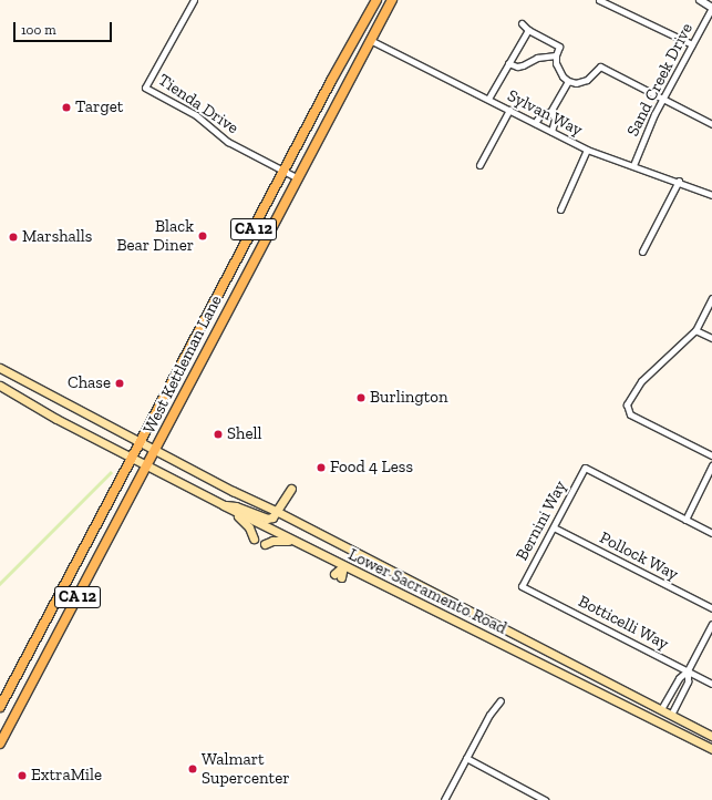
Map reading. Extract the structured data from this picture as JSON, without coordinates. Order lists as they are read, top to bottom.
{
  "streets": {
    "main road": ["CA 12", "West Kettleman Lane", "Lower Sacramento Road"],
    "street": [
      "Sand Creek Drive",
      "Tienda Drive",
      "Sylvan Way",
      "Bernini Way",
      "Pollock Way",
      "Botticelli Way"
    ]
  },
  "crossings": [
    ["Sand Creek Drive", "Sylvan Way"],
    ["Tienda Drive", "West Kettleman Lane"],
    ["Sylvan Way", "West Kettleman Lane"],
    ["West Kettleman Lane", "Lower Sacramento Road"],
    ["Bernini Way", "Pollock Way"],
    ["Bernini Way", "Botticelli Way"]
  ],
  "places": [
    "Target",
    "Black Bear Diner",
    "Marshalls",
    "Chase",
    "Burlington",
    "Shell",
    "Food 4 Less",
    "Walmart Supercenter",
    "ExtraMile"
  ],
  "scale_bar": "100 m"
}
